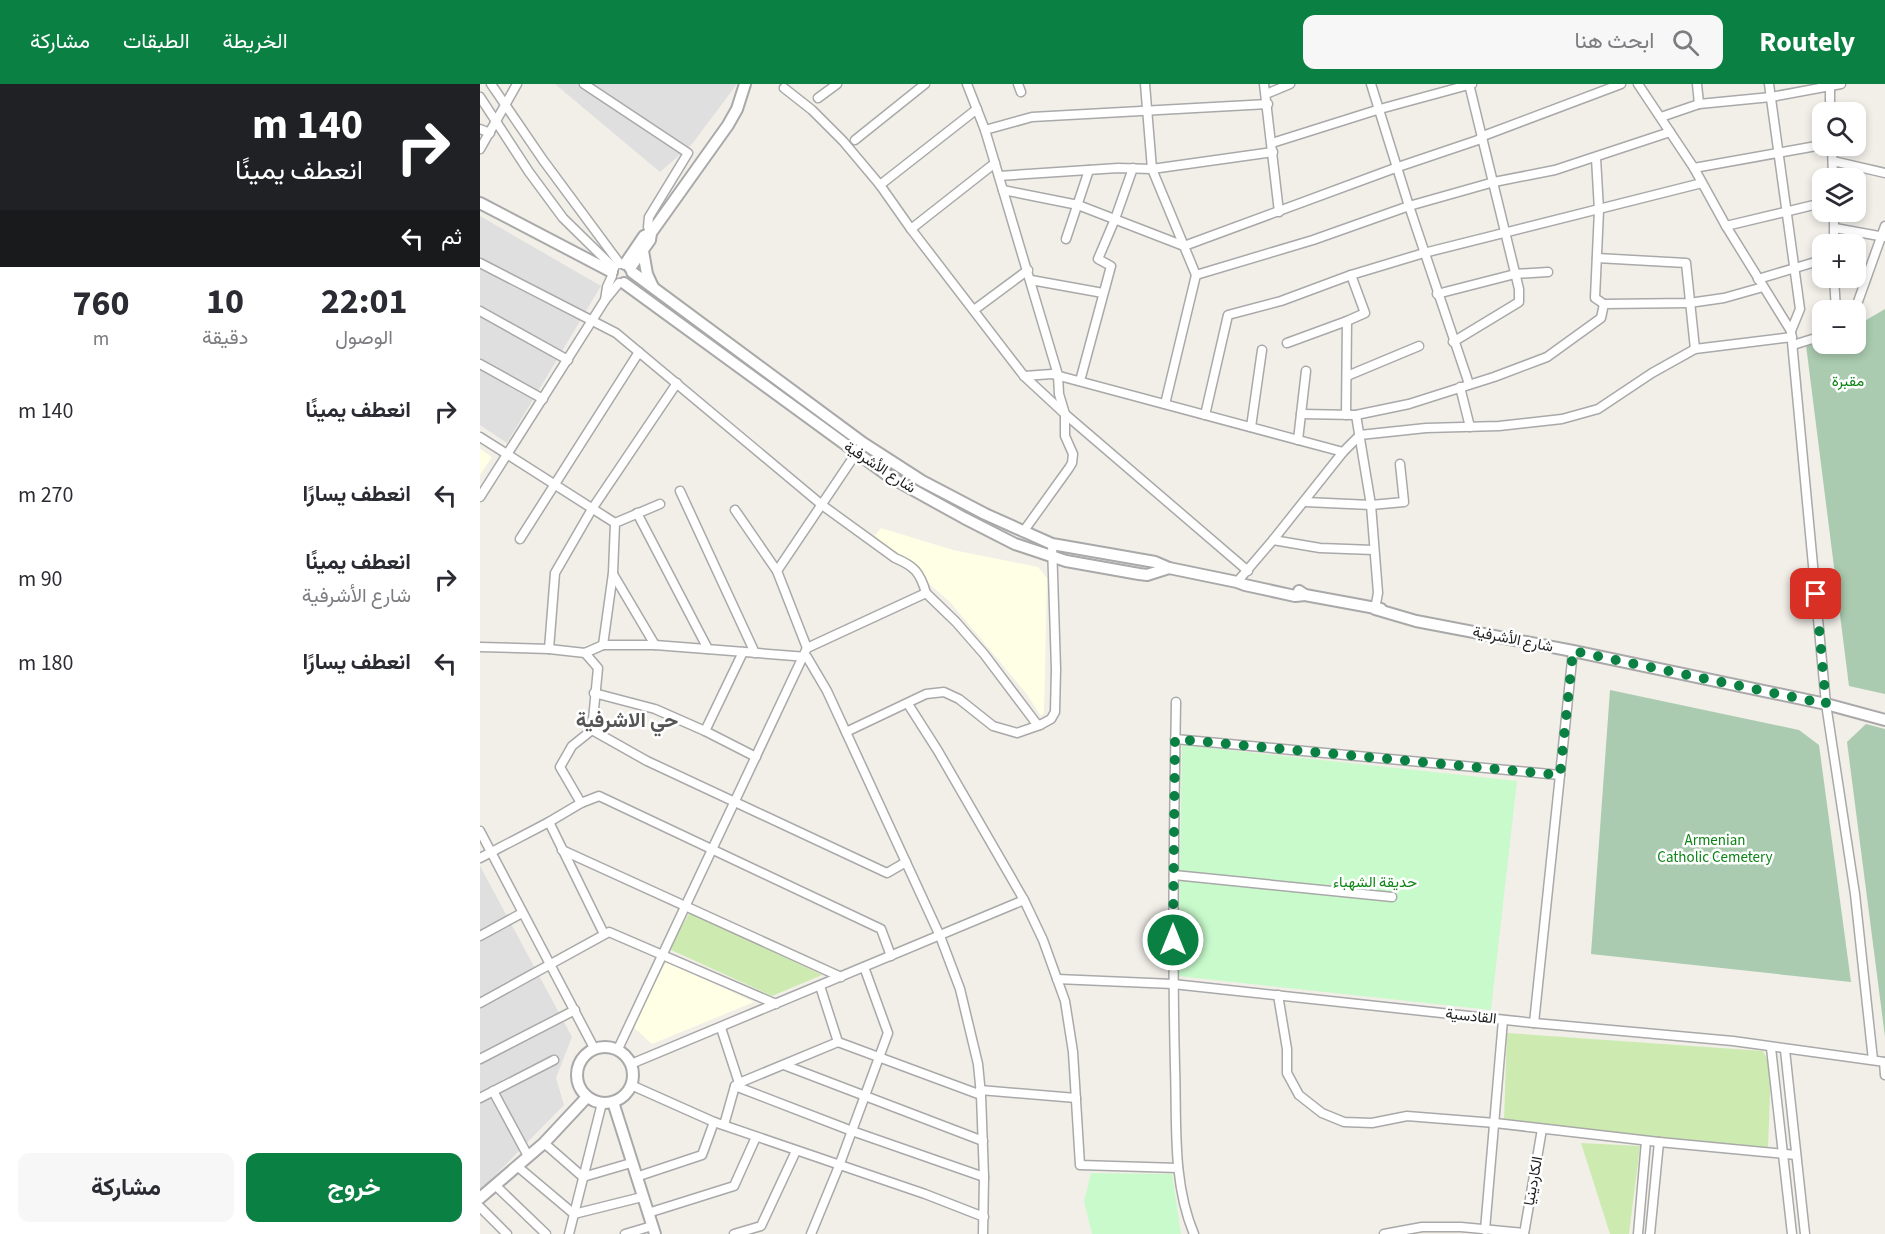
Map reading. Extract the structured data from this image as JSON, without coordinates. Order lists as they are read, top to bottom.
{
  "streets": {
    "street": ["شارع الأشرفية", "القادسية", "الكاردينيا"]
  },
  "districts": ["حي الاشرفية"],
  "parks": ["مقبرة", "Armenian Catholic Cemetery", "حديقة الشهباء"],
  "page": {
    "header": "Routely",
    "search": "ابحث هنا",
    "nav": ["الخريطة", "الطبقات", "مشاركة"],
    "turn": ["140 m", "انعطف يمينًا"],
    "map_buttons": ["+", "−"],
    "then": "ثم",
    "eta": [
      "22:01",
      "الوصول",
      "10",
      "دقيقة",
      "760",
      "m"
    ],
    "list": [
      {
        "name": "انعطف يمينًا",
        "value": "140 m"
      },
      {
        "name": "انعطف يسارًا",
        "value": "270 m"
      },
      {
        "name": "انعطف يمينًا",
        "note": "شارع الأشرفية",
        "value": "90 m"
      },
      {
        "name": "انعطف يسارًا",
        "value": "180 m"
      }
    ],
    "buttons": ["خروج", "مشاركة"]
  }
}
